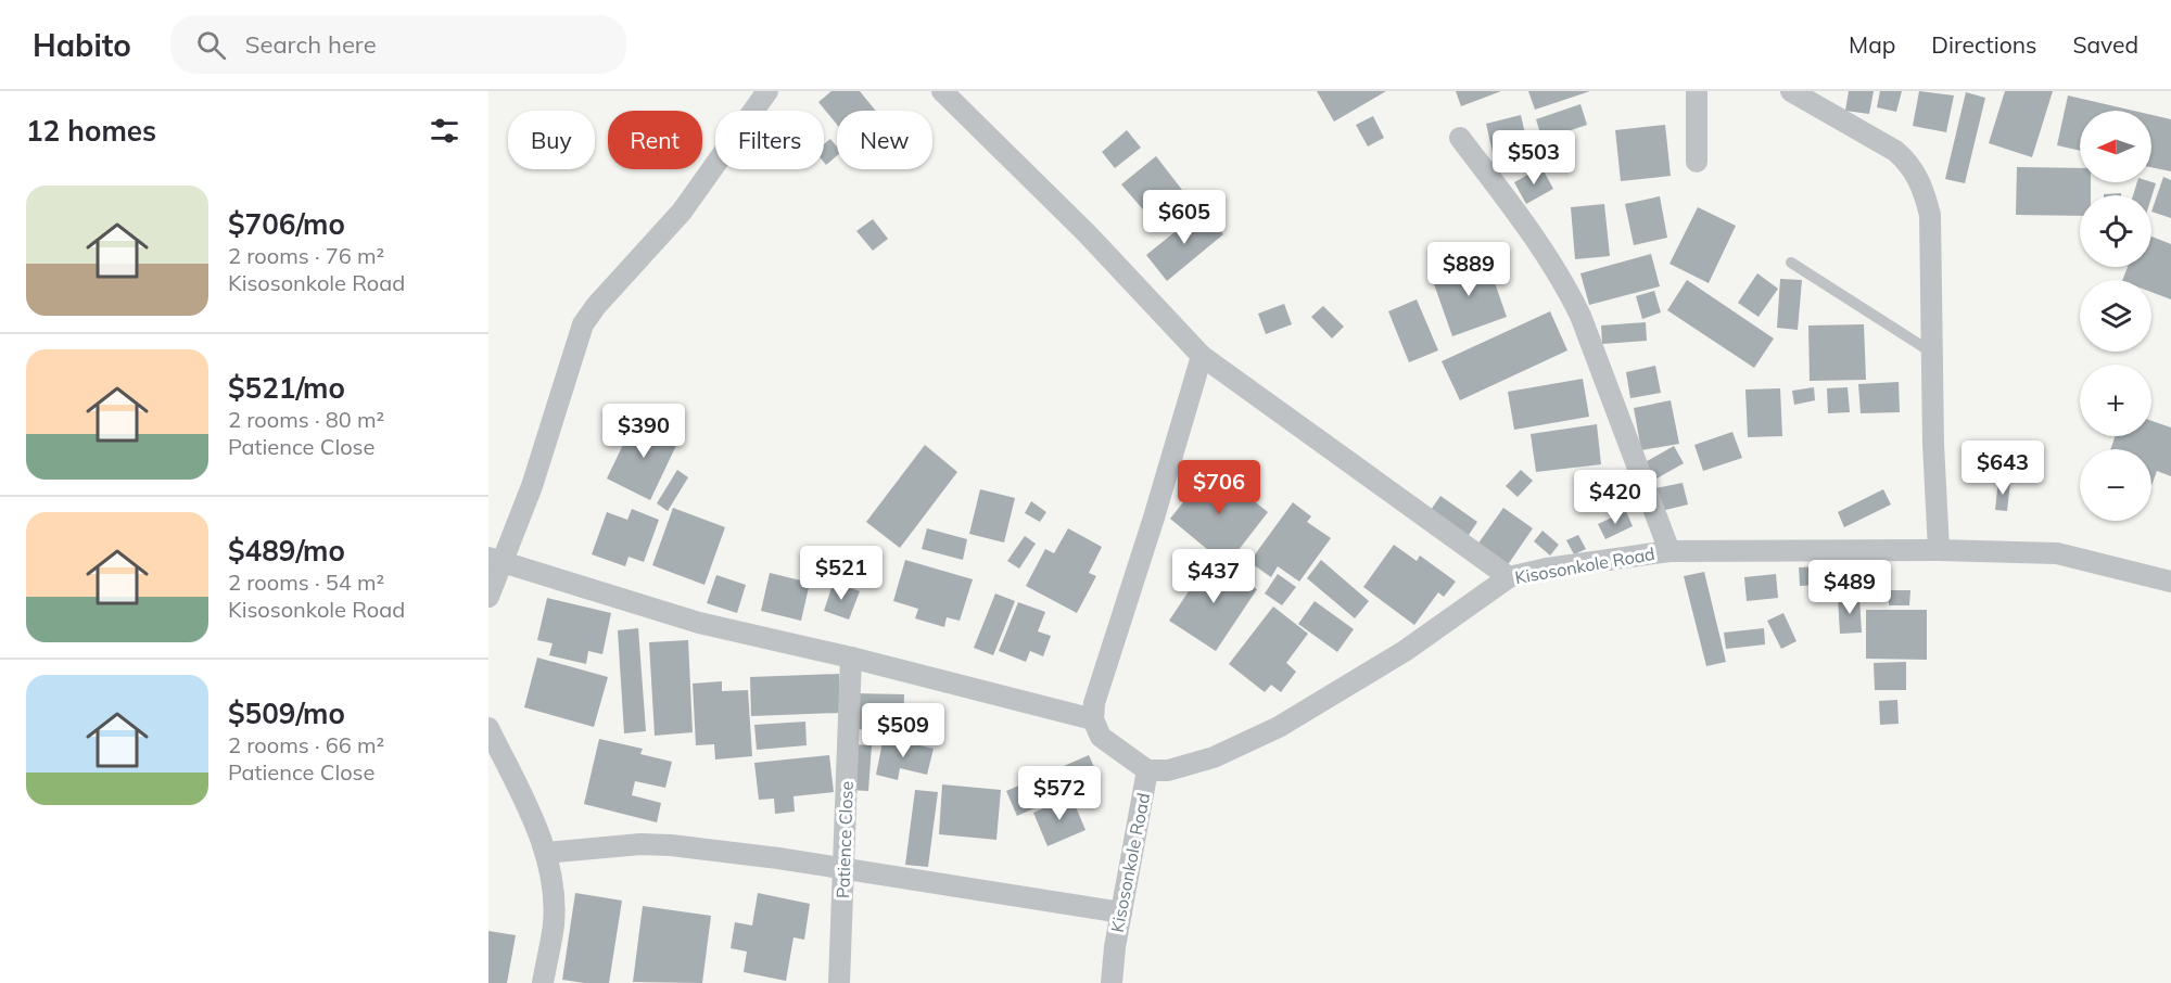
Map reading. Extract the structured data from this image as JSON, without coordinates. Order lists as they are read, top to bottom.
{
  "streets": {
    "street": ["Kisosonkole Road", "Patience Close"]
  },
  "north": "left",
  "page": {
    "header": "Habito",
    "search": "Search here",
    "nav": ["Map", "Directions", "Saved"],
    "heading": "12 homes",
    "map_buttons": ["+", "−"],
    "chip": [
      "Buy",
      "Rent",
      "Filters",
      "New"
    ],
    "price": [
      "$503",
      "$605",
      "$889",
      "$390",
      "$643",
      "$706",
      "$420",
      "$521",
      "$437",
      "$489",
      "$509",
      "$572"
    ],
    "list": [
      {
        "name": "$706/mo",
        "note": "2 rooms · 76 m² · Kisosonkole Road"
      },
      {
        "name": "$521/mo",
        "note": "2 rooms · 80 m² · Patience Close"
      },
      {
        "name": "$489/mo",
        "note": "2 rooms · 54 m² · Kisosonkole Road"
      },
      {
        "name": "$509/mo",
        "note": "2 rooms · 66 m² · Patience Close"
      }
    ]
  }
}
